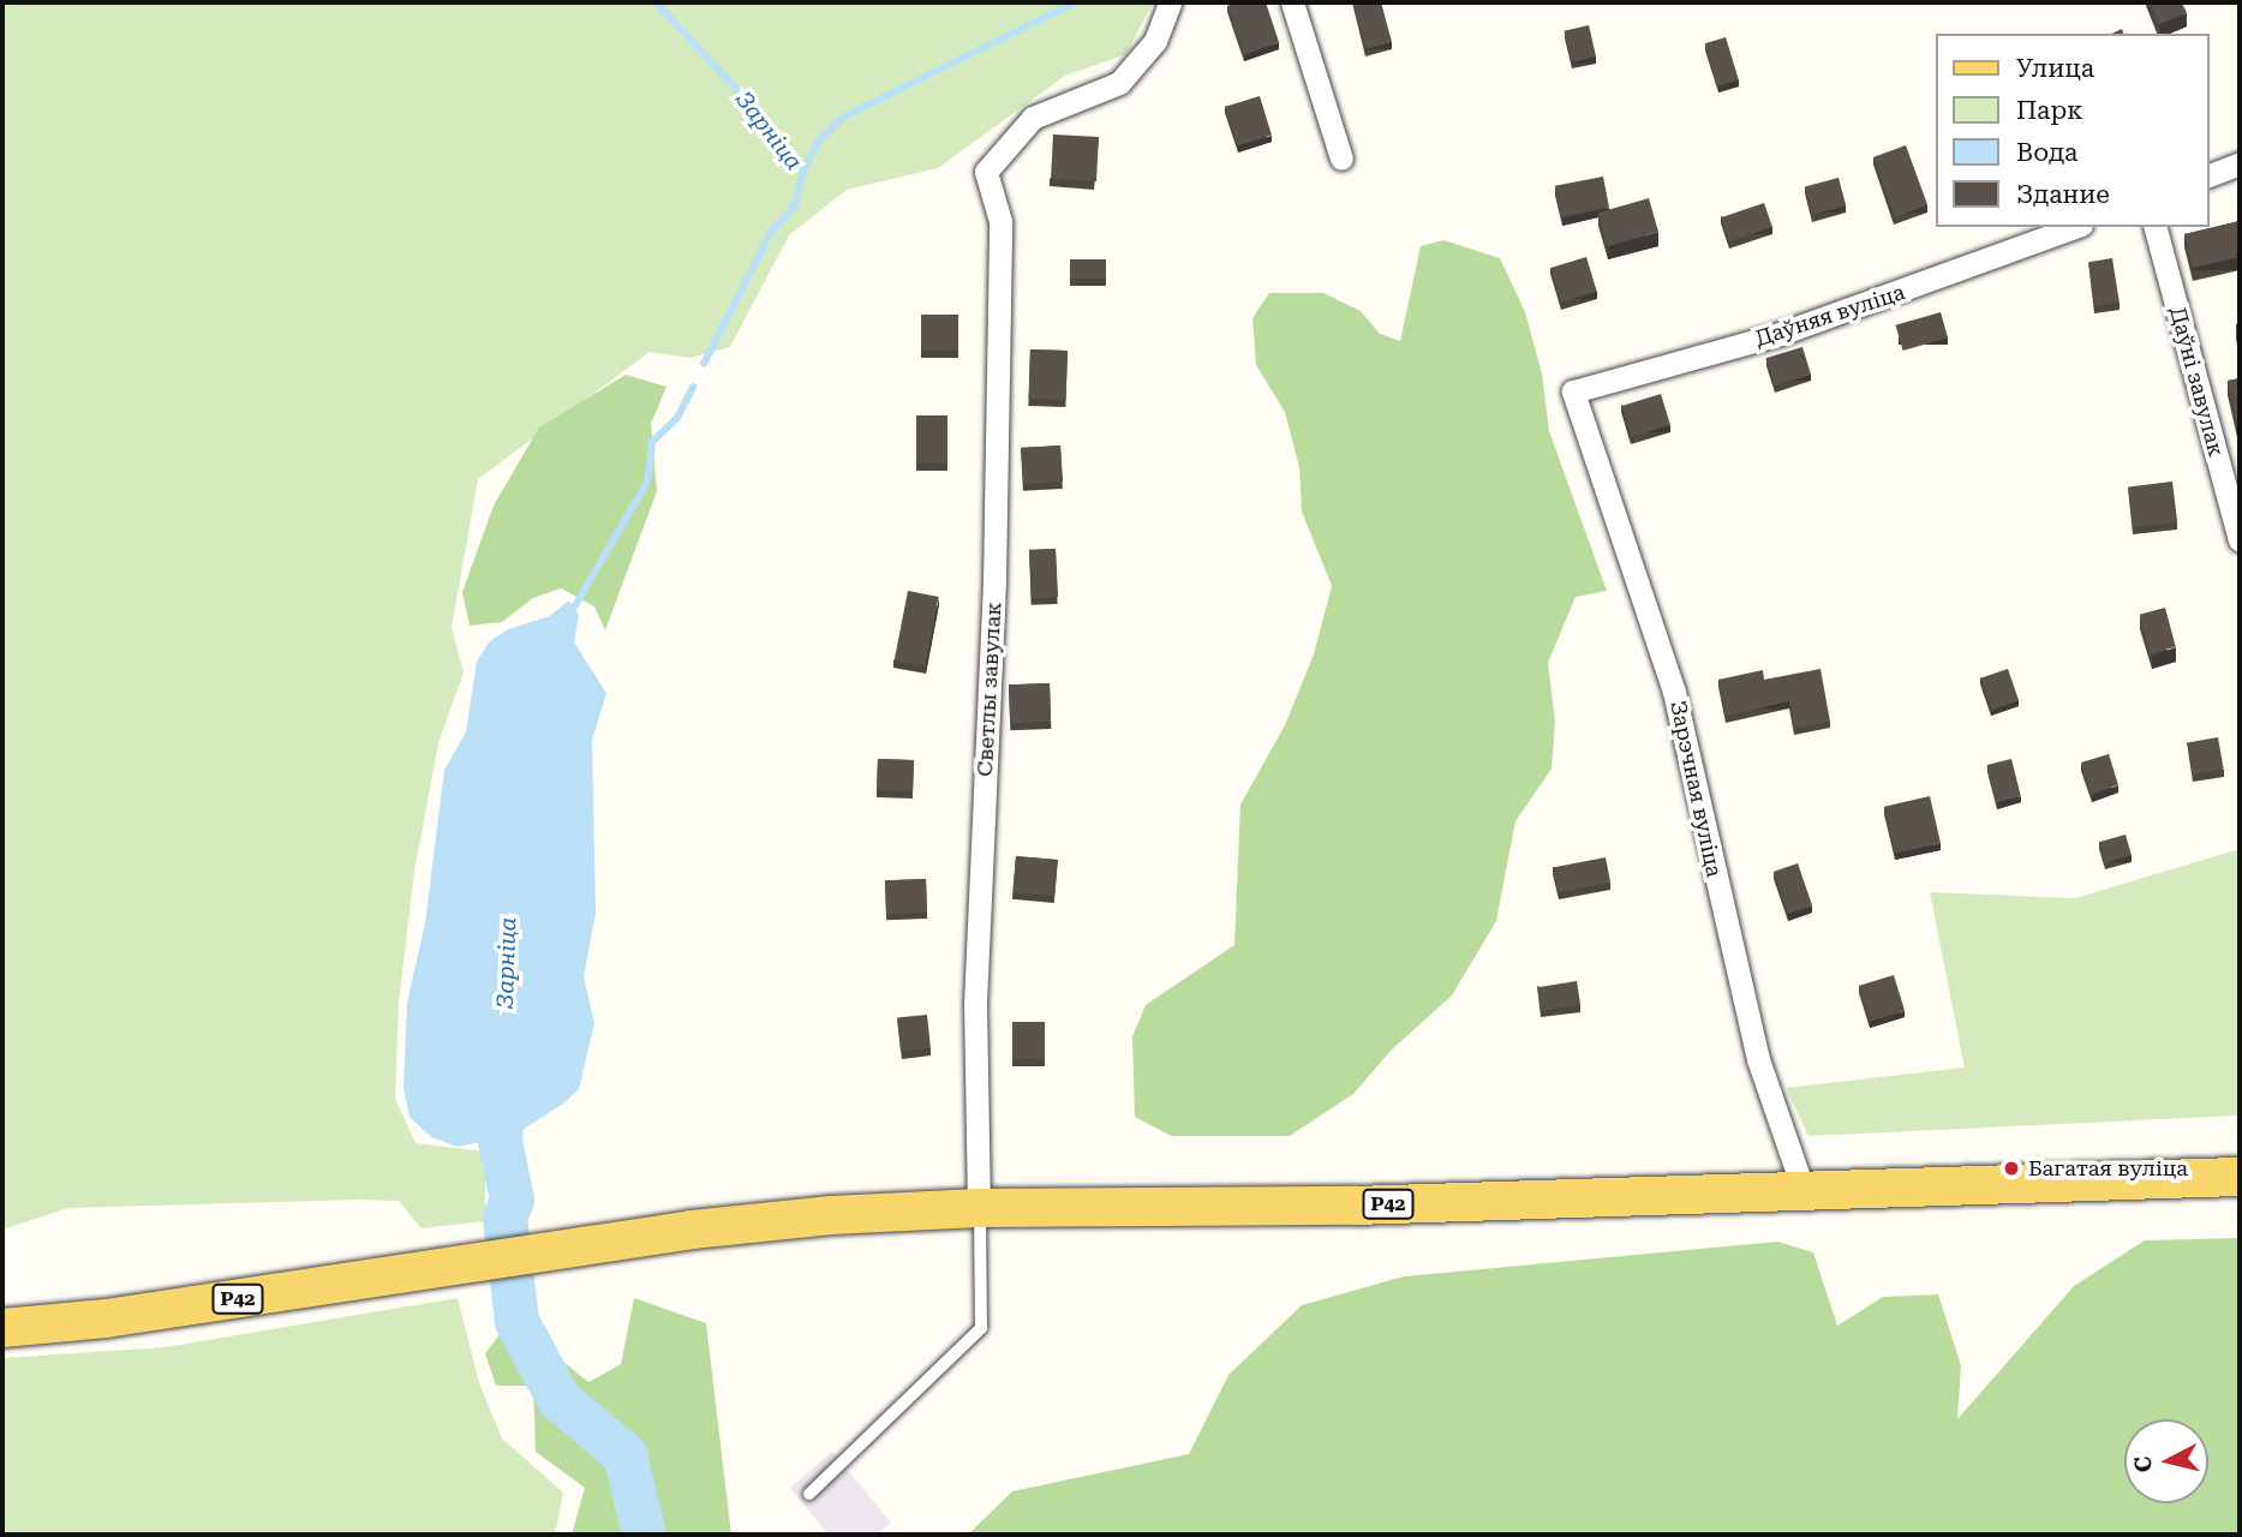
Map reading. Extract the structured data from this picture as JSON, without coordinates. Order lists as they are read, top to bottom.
{
  "streets": {
    "main road": ["Р42"],
    "street": [
      "Даўняя вуліца",
      "Даўні завулак",
      "Светлы завулак",
      "Зарэчная вуліца"
    ]
  },
  "crossings": [
    ["Даўняя вуліца", "Зарэчная вуліца"],
    ["Светлы завулак", "Р42"],
    ["Зарэчная вуліца", "Р42"]
  ],
  "water": ["Зарніца"],
  "places": ["Багатая вуліца"],
  "legend": [
    "Улица",
    "Парк",
    "Вода",
    "Здание"
  ],
  "north": "left"
}
